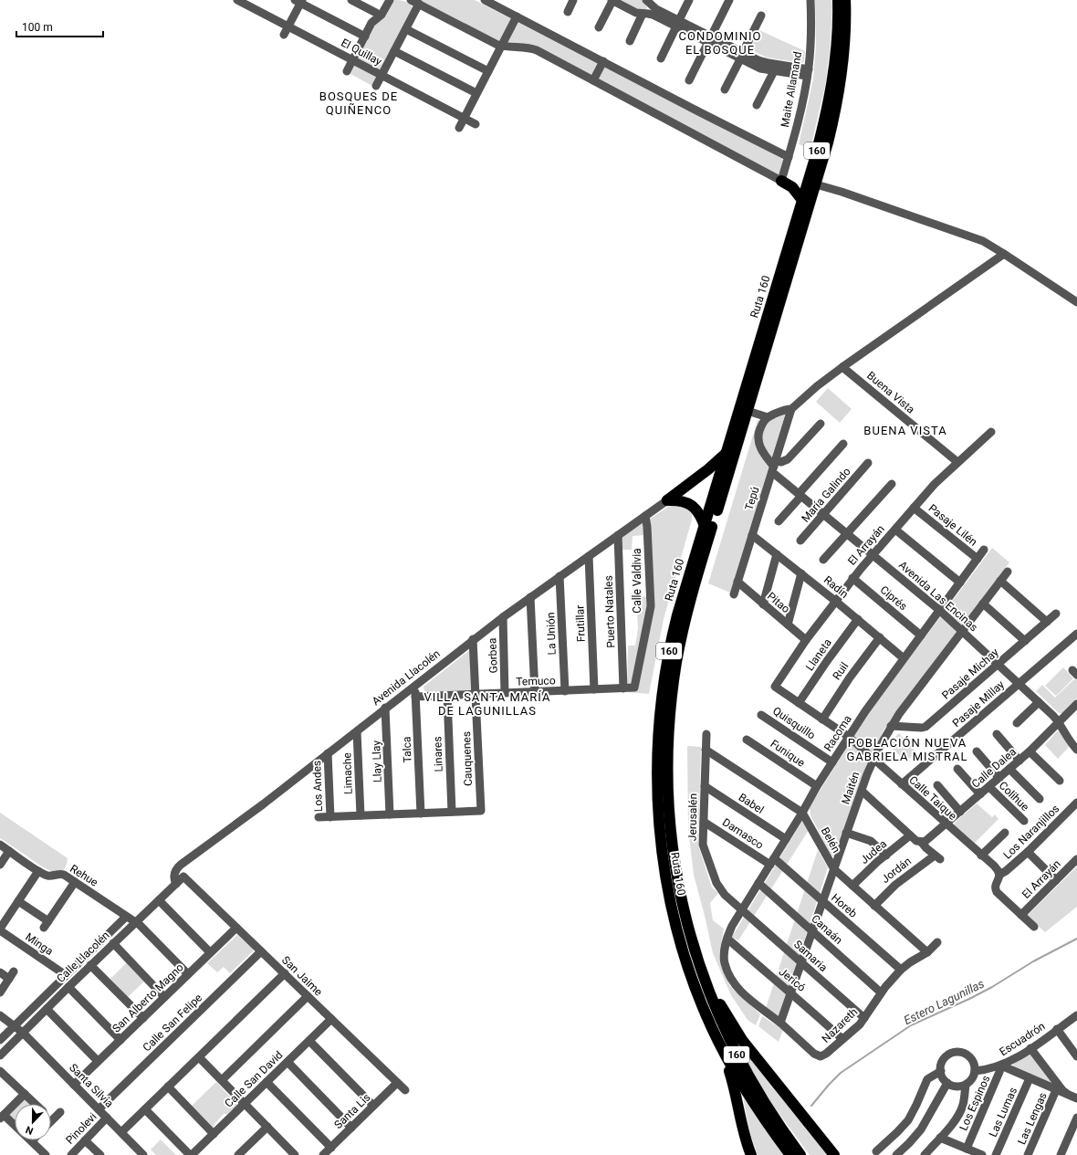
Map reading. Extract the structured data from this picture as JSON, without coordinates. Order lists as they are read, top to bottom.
{
  "streets": {
    "highway": ["160", "Ruta 160"],
    "street": [
      "El Quillay",
      "Maite Allamand",
      "Buena Vista",
      "María Galindo",
      "Tepú",
      "Pasaje Lilén",
      "El Arrayán",
      "Calle Valdivia",
      "Radín",
      "Avenida Las Encinas",
      "Ciprés",
      "Pitao",
      "Puerto Natales",
      "Frutillar",
      "La Unión",
      "Llaneta",
      "Gorbea",
      "Ruil",
      "Pasaje Michay",
      "Avenida Llacolén",
      "Temuco",
      "Pasaje Millay",
      "Quisquillo",
      "Racoma",
      "Talca",
      "Funique",
      "Linares",
      "Cauquenes",
      "Llay Llay",
      "Calle Dalea",
      "Limache",
      "Los Andes",
      "Maitén",
      "Colihue",
      "Calle Taique",
      "Babel",
      "Jerusalén",
      "Los Naranjillos",
      "Damasco",
      "Belén",
      "Judea",
      "Jordán",
      "Rehue",
      "Horeb",
      "Canaán",
      "Minga",
      "Samaria",
      "Calle Llacolén",
      "San Jaime",
      "Jericó",
      "San Alberto Magno",
      "Calle San Felipe",
      "Nazareth",
      "Escuadrón",
      "Calle San David",
      "Santa Silvia",
      "Los Espinos",
      "Santa Lis",
      "Las Lumas",
      "Las Lengas",
      "Pinolevi"
    ]
  },
  "crossings": [
    ["Buena Vista", "El Arrayán"],
    ["María Galindo", "Avenida Las Encinas"],
    ["Tepú", "Radín"],
    ["Tepú", "Avenida Las Encinas"],
    ["Tepú", "Pitao"],
    ["Pasaje Lilén", "El Arrayán"],
    ["Pasaje Lilén", "Racoma"],
    ["El Arrayán", "Radín"],
    ["El Arrayán", "Avenida Las Encinas"],
    ["El Arrayán", "Ciprés"],
    ["El Arrayán", "Pitao"],
    ["El Arrayán", "Calle Taique"],
    ["Calle Valdivia", "Avenida Llacolén"],
    ["Calle Valdivia", "Temuco"],
    ["Radín", "Llaneta"],
    ["Radín", "Ruil"],
    ["Radín", "Racoma"],
    ["Avenida Las Encinas", "Pasaje Michay"],
    ["Avenida Las Encinas", "Pasaje Millay"],
    ["Avenida Las Encinas", "Racoma"],
    ["Avenida Las Encinas", "Calle Dalea"],
    ["Avenida Las Encinas", "Maitén"],
    ["Ciprés", "Racoma"],
    ["Puerto Natales", "Avenida Llacolén"],
    ["Puerto Natales", "Temuco"],
    ["Frutillar", "Avenida Llacolén"],
    ["Frutillar", "Temuco"],
    ["La Unión", "Avenida Llacolén"],
    ["La Unión", "Temuco"],
    ["Llaneta", "Calle Taique"],
    ["Gorbea", "Avenida Llacolén"],
    ["Gorbea", "Temuco"],
    ["Ruil", "Calle Taique"],
    ["Pasaje Michay", "Maitén"],
    ["Avenida Llacolén", "Talca"],
    ["Avenida Llacolén", "Cauquenes"],
    ["Avenida Llacolén", "Llay Llay"],
    ["Avenida Llacolén", "Limache"],
    ["Avenida Llacolén", "Los Andes"],
    ["Avenida Llacolén", "Calle Llacolén"],
    ["Temuco", "Talca"],
    ["Temuco", "Linares"],
    ["Temuco", "Cauquenes"],
    ["Pasaje Millay", "Calle Taique"],
    ["Quisquillo", "Racoma"],
    ["Racoma", "Funique"],
    ["Racoma", "Calle Taique"],
    ["Racoma", "Babel"],
    ["Racoma", "Jerusalén"],
    ["Racoma", "Damasco"],
    ["Racoma", "Belén"],
    ["Racoma", "Horeb"],
    ["Racoma", "Canaán"],
    ["Racoma", "Samaria"],
    ["Racoma", "Jericó"],
    ["Racoma", "Nazareth"],
    ["Linares", "Cauquenes"],
    ["Calle Dalea", "Colihue"],
    ["Calle Dalea", "Calle Taique"],
    ["Calle Dalea", "Jordán"],
    ["Maitén", "Calle Taique"],
    ["Maitén", "Belén"],
    ["Maitén", "Horeb"],
    ["Maitén", "Canaán"],
    ["Maitén", "Samaria"],
    ["Maitén", "Jericó"],
    ["Maitén", "Nazareth"],
    ["Calle Taique", "Los Naranjillos"],
    ["Babel", "Jerusalén"],
    ["Jerusalén", "Damasco"],
    ["Jerusalén", "Belén"],
    ["Jerusalén", "Samaria"],
    ["Damasco", "Horeb"],
    ["Belén", "Judea"],
    ["Belén", "Jordán"],
    ["Belén", "Nazareth"],
    ["Rehue", "Calle Llacolén"],
    ["Rehue", "San Alberto Magno"],
    ["Horeb", "Nazareth"],
    ["Canaán", "Nazareth"],
    ["Minga", "Calle Llacolén"],
    ["Samaria", "Nazareth"],
    ["Calle Llacolén", "San Jaime"],
    ["Calle Llacolén", "Santa Silvia"],
    ["San Jaime", "San Alberto Magno"],
    ["San Jaime", "Calle San Felipe"],
    ["San Jaime", "Calle San David"],
    ["San Jaime", "Santa Lis"],
    ["Jericó", "Nazareth"],
    ["San Alberto Magno", "Santa Silvia"],
    ["Calle San Felipe", "Santa Silvia"],
    ["Escuadrón", "Los Espinos"],
    ["Santa Silvia", "Pinolevi"]
  ],
  "districts": [
    "CONDOMINIO EL BOSQUE",
    "BOSQUES DE QUIÑENCO",
    "BUENA VISTA",
    "VILLA SANTA MARÍA DE LAGUNILLAS",
    "POBLACIÓN NUEVA GABRIELA MISTRAL"
  ],
  "water": ["Estero Lagunillas"],
  "scale_bar": "100 m",
  "north": "bottom"
}
